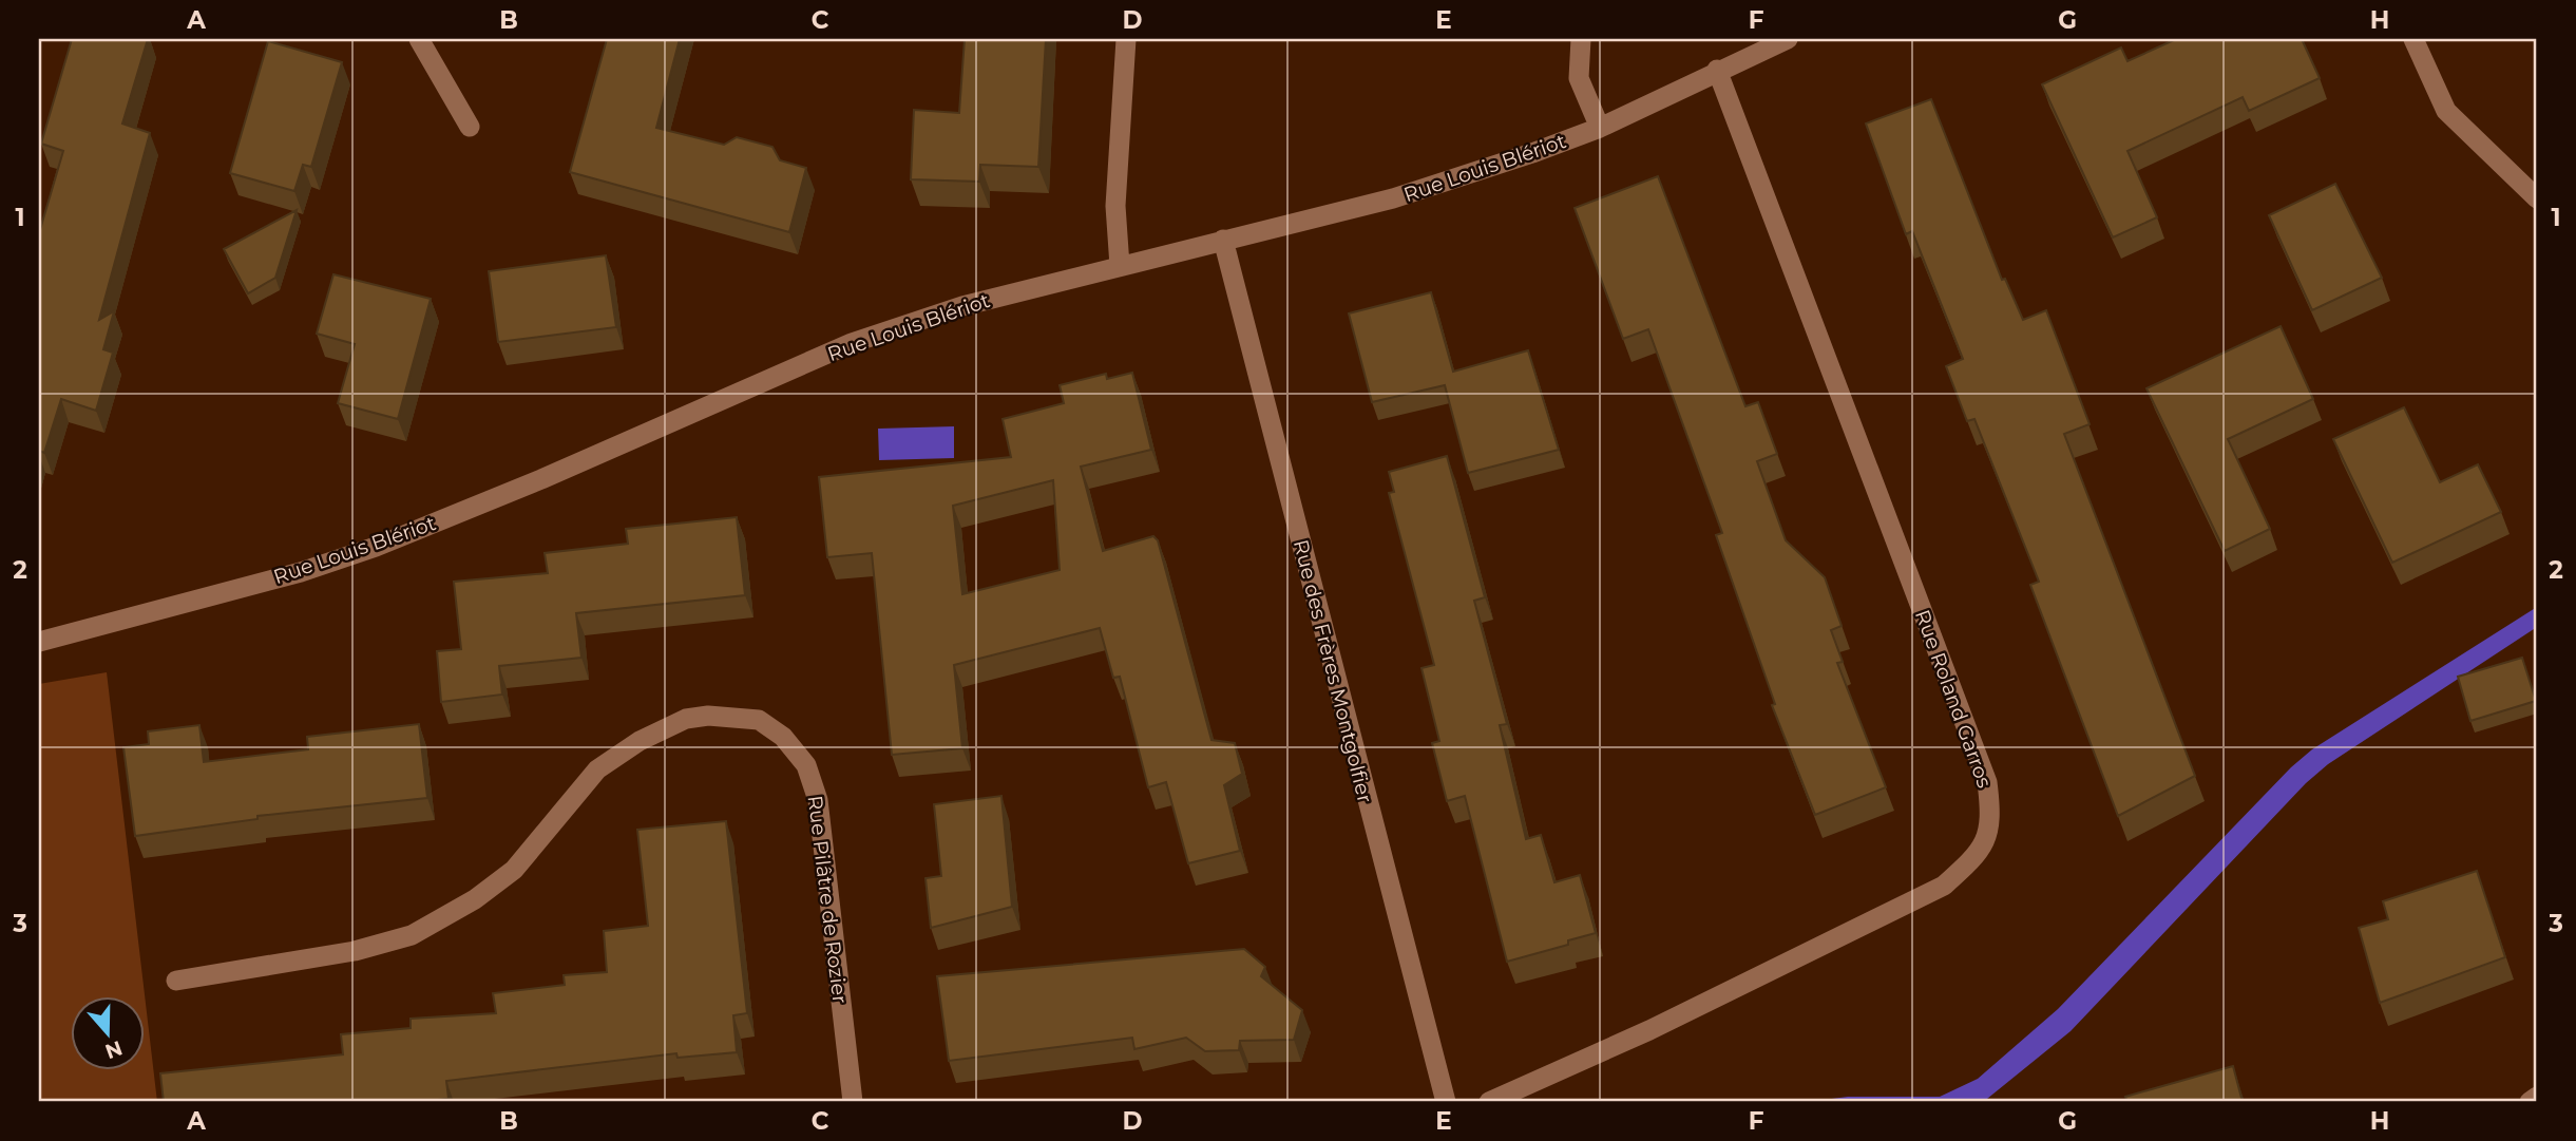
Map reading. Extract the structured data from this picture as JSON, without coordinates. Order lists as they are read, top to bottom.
{
  "streets": {
    "street": [
      "Rue Louis Blériot",
      "Rue des Frères Montgolfier",
      "Rue Roland Garros",
      "Rue Pilâtre de Rozier"
    ]
  },
  "crossings": [
    ["Rue Louis Blériot", "Rue des Frères Montgolfier"],
    ["Rue Louis Blériot", "Rue Roland Garros"]
  ],
  "north": "bottom",
  "grid": {
    "columns": [
      "A",
      "B",
      "C",
      "D",
      "E",
      "F",
      "G",
      "H"
    ],
    "rows": ["1", "2", "3"]
  }
}
